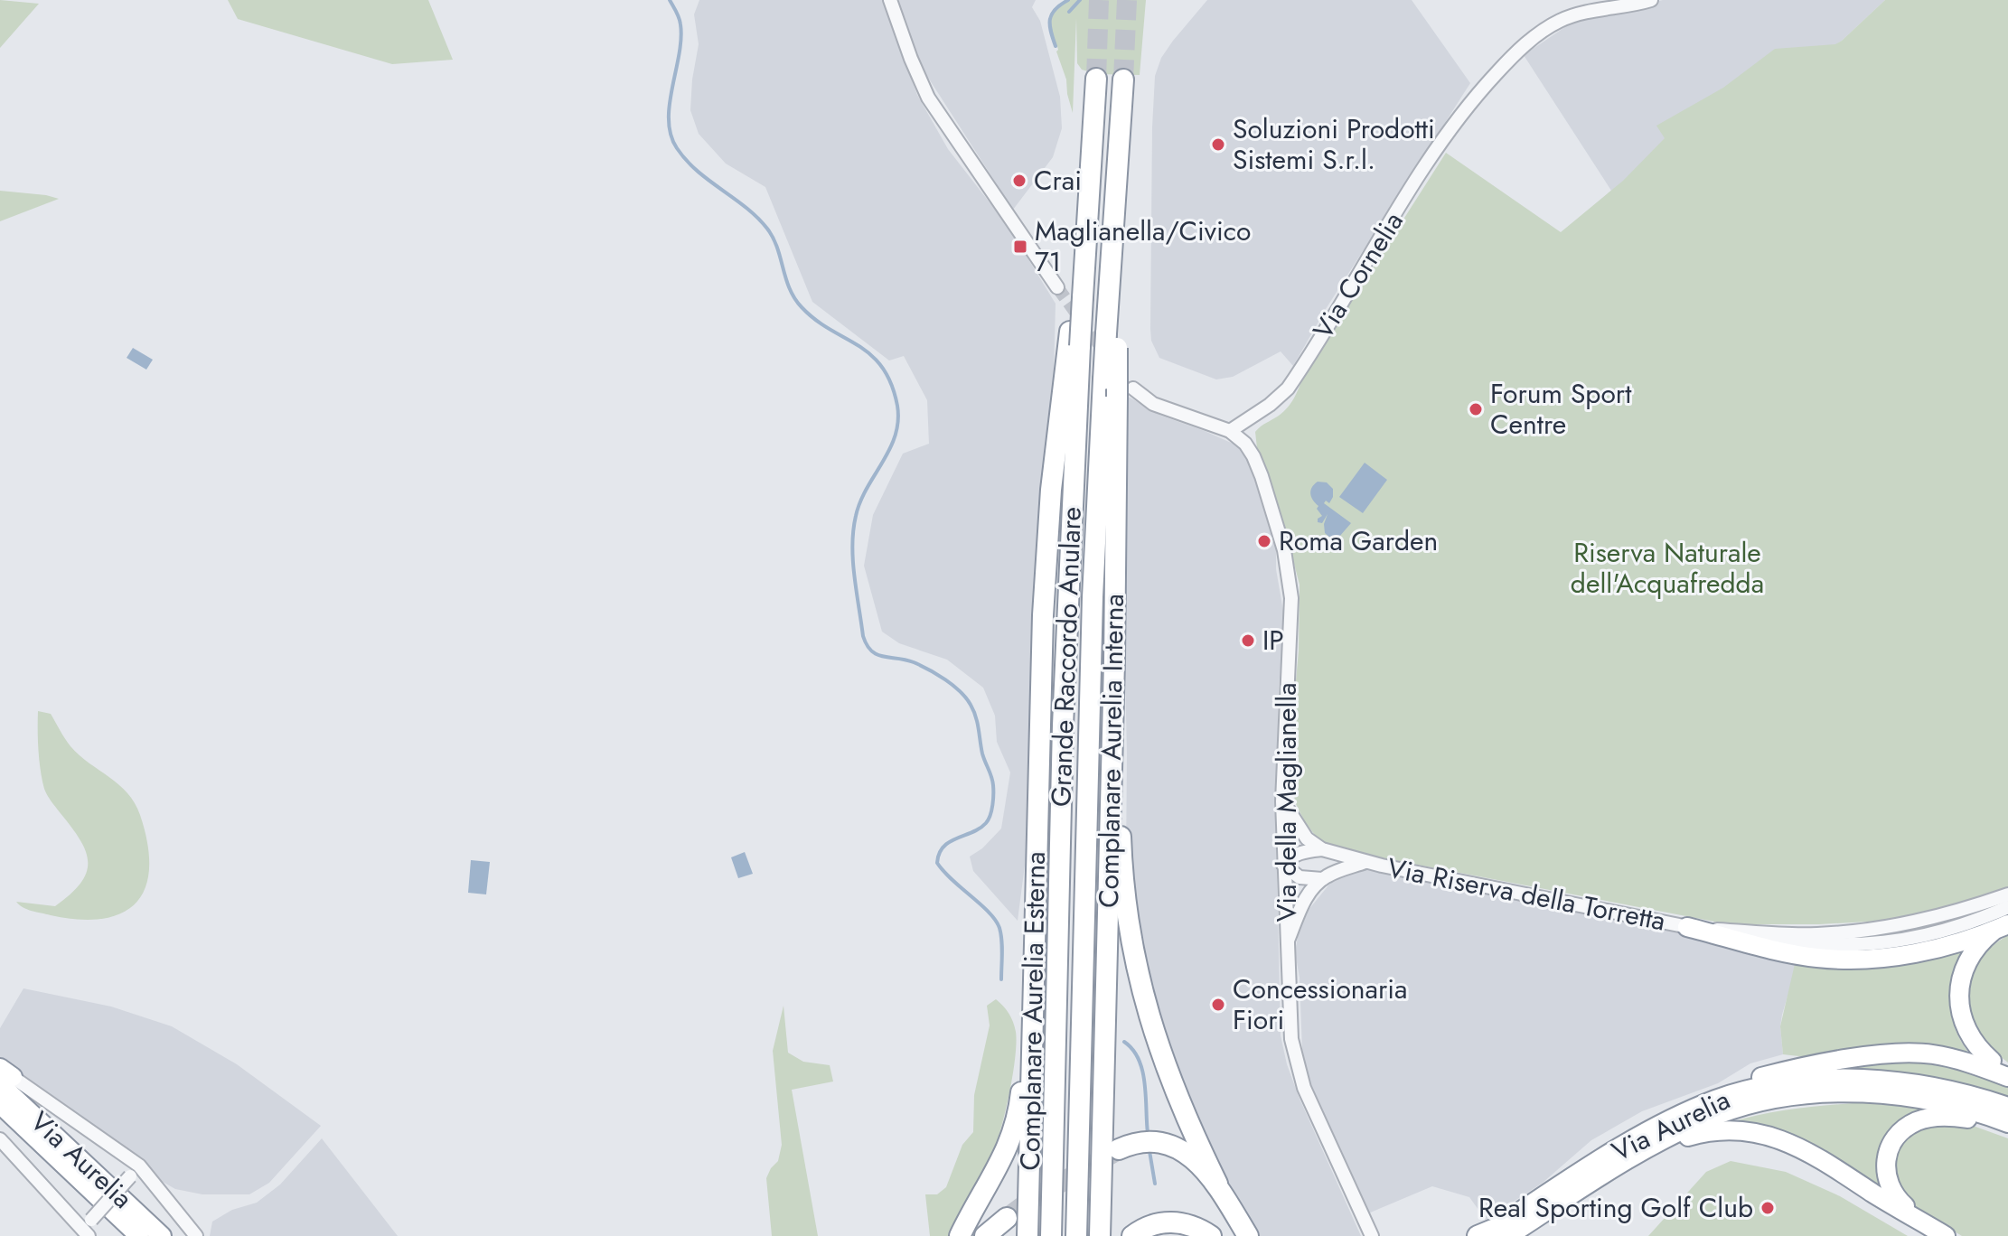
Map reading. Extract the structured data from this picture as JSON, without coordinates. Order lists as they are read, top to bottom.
{
  "streets": {
    "highway": [
      "Grande Raccordo Anulare",
      "Complanare Aurelia Interna",
      "Complanare Aurelia Esterna",
      "Via Aurelia"
    ],
    "street": ["Via Cornelia", "Via della Maglianella", "Via Riserva della Torretta"]
  },
  "crossings": [
    ["Via Cornelia", "Via della Maglianella"],
    ["Grande Raccordo Anulare", "Complanare Aurelia Interna"],
    ["Grande Raccordo Anulare", "Complanare Aurelia Esterna"]
  ],
  "parks": ["Riserva Naturale dell'Acquafredda"],
  "places": {
    "other": [
      "Soluzioni Prodotti Sistemi S.r.l.",
      "Crai",
      "Forum Sport Centre",
      "Roma Garden",
      "IP",
      "Concessionaria Fiori",
      "Real Sporting Golf Club"
    ],
    "transit": ["Maglianella/Civico 71"]
  }
}
